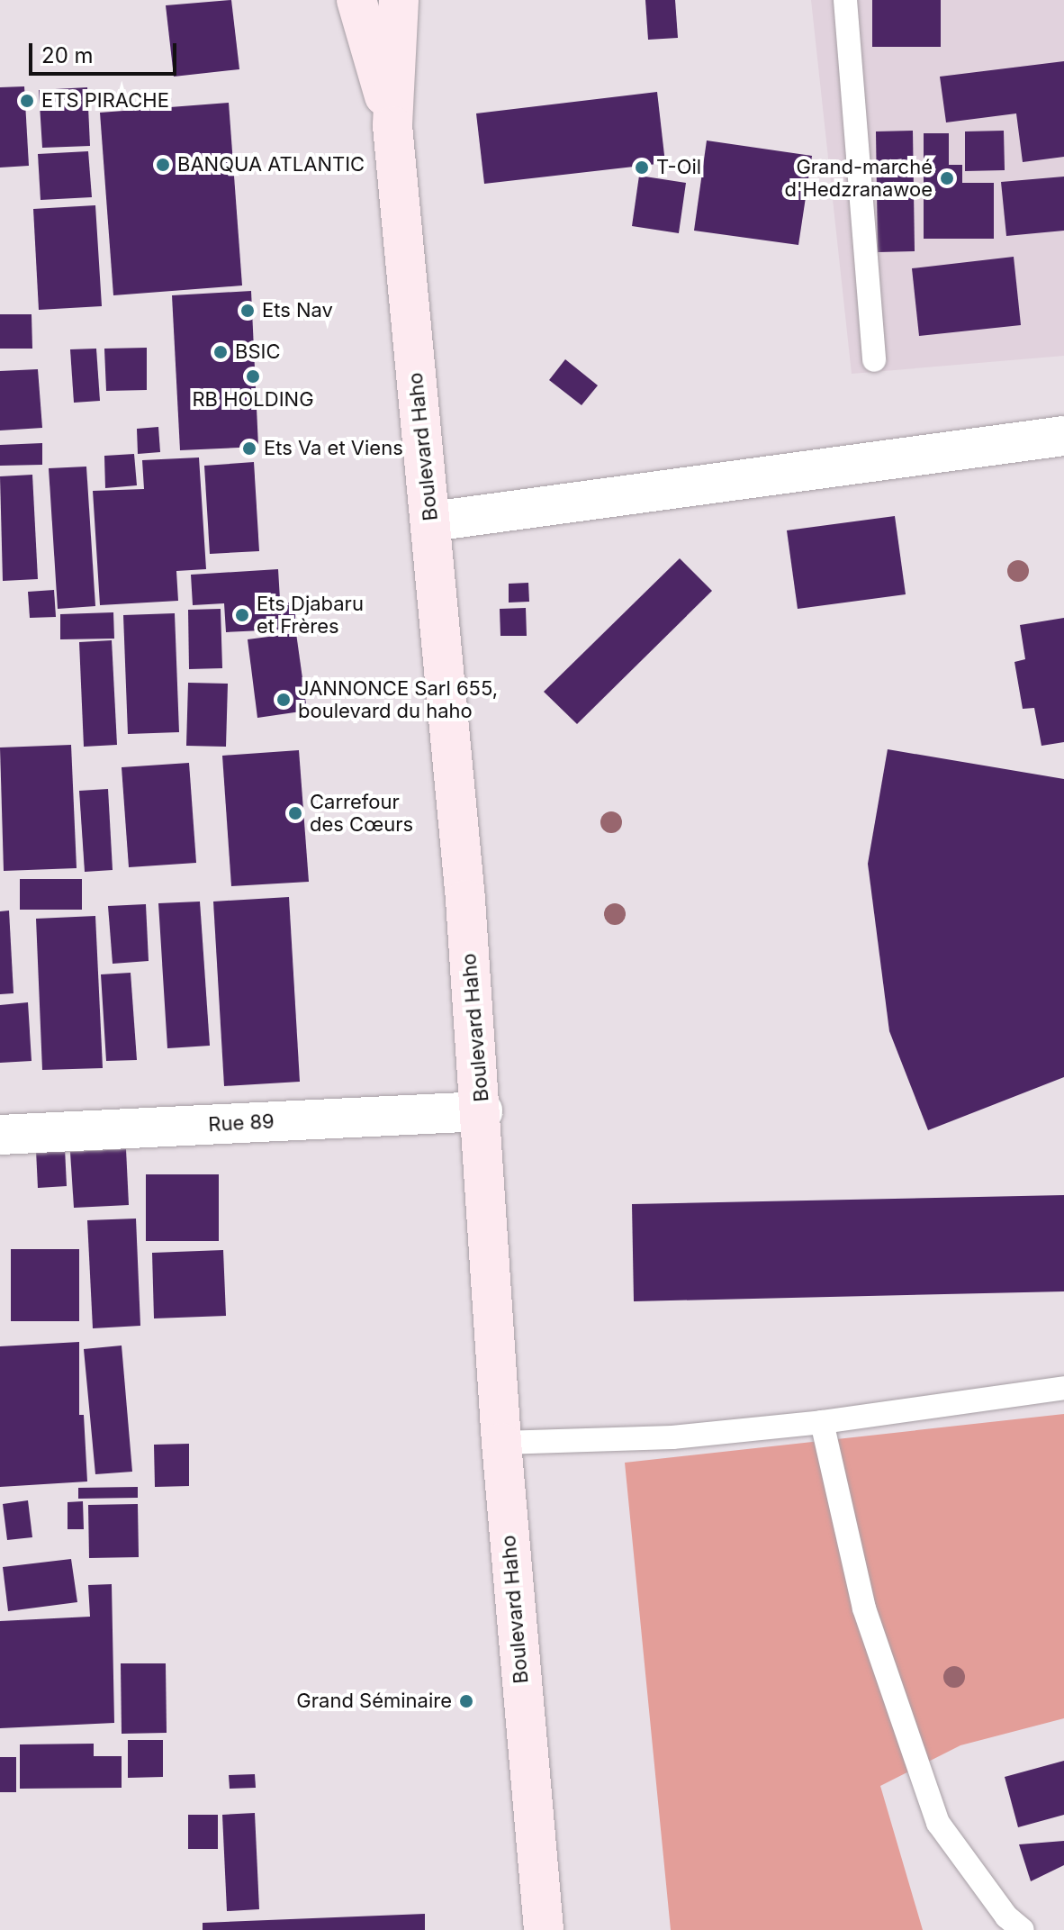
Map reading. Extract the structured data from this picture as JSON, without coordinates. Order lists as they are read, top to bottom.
{
  "streets": {
    "main road": ["Boulevard Haho"],
    "street": ["Rue 89"]
  },
  "crossings": [
    ["Boulevard Haho", "Rue 89"]
  ],
  "places": [
    "ETS PIRACHE",
    "BANQUA ATLANTIC",
    "T-Oil",
    "Grand-marché d'Hedzranawoe",
    "Ets Nav",
    "BSIC",
    "RB HOLDING",
    "Ets Va et Viens",
    "Ets Djabaru et Frères",
    "JANNONCE Sarl 655, boulevard du haho",
    "Carrefour des Cœurs",
    "Grand Séminaire"
  ],
  "scale_bar": "20 m"
}
